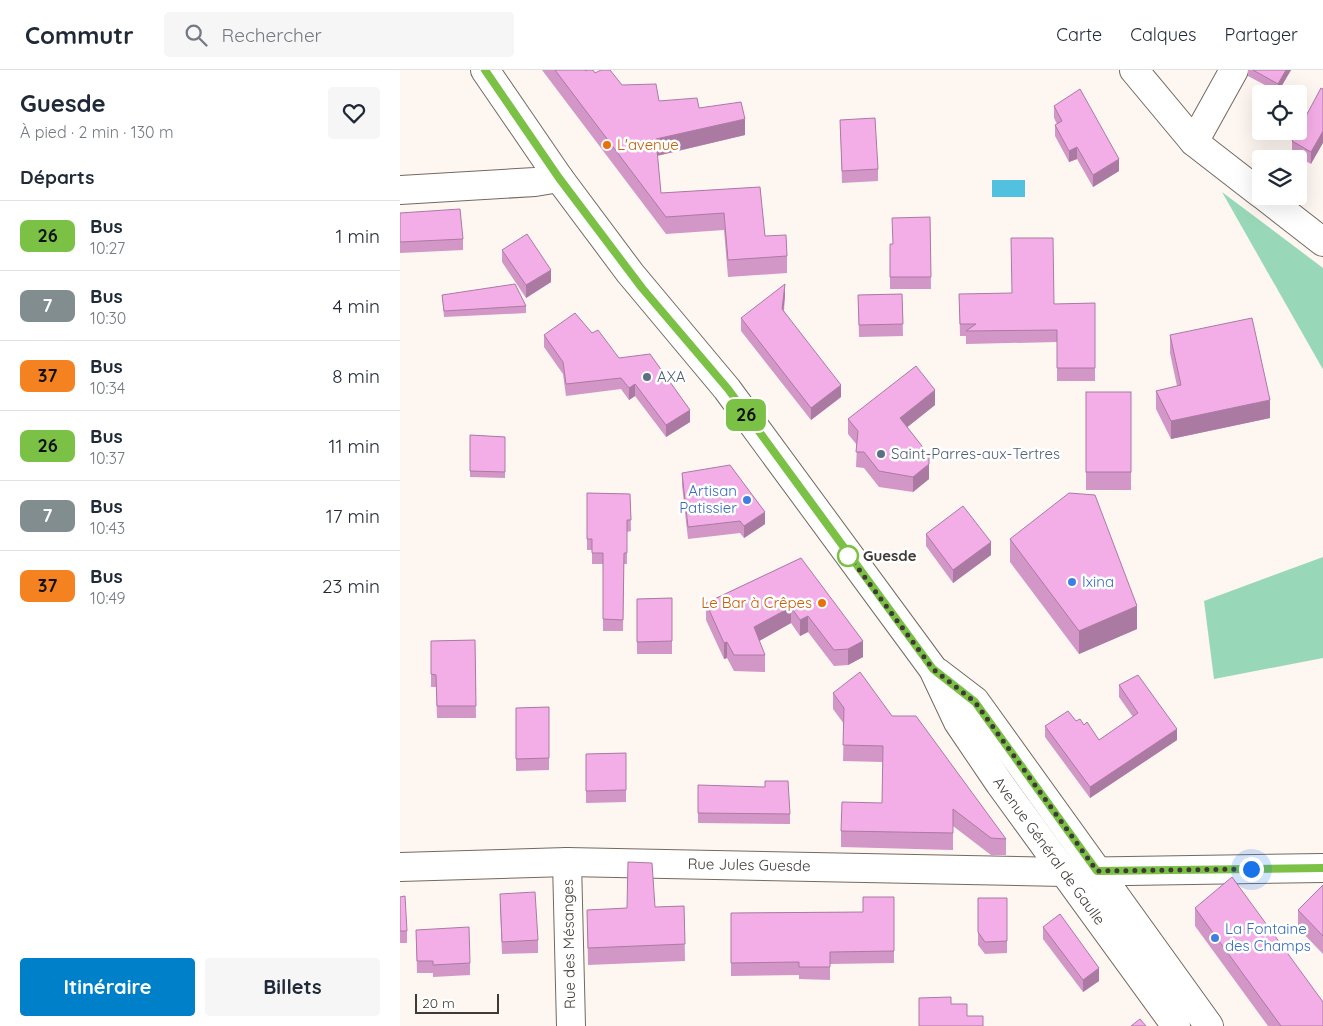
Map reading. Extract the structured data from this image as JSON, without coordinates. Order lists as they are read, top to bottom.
{
  "streets": {
    "main road": ["Avenue Général de Gaulle", "Rue Jules Guesde", "Rue des Mésanges"]
  },
  "crossings": [
    ["Avenue Général de Gaulle", "Rue Jules Guesde"],
    ["Rue Jules Guesde", "Rue des Mésanges"]
  ],
  "places": [
    "L'avenue",
    "AXA",
    "Saint-Parres-aux-Tertres",
    "Artisan Patissier",
    "Guesde",
    "Ixina",
    "Le Bar à Crêpes",
    "La Fontaine des Champs"
  ],
  "lines": ["bus line 26"],
  "scale_bar": "20 m",
  "page": {
    "header": "Commutr",
    "search": "Rechercher",
    "nav": ["Carte", "Calques", "Partager"],
    "heading": [
      ["Guesde", "À pied · 2 min · 130 m"],
      "Départs"
    ],
    "on_map": "26",
    "list": [
      {
        "mark": "26",
        "name": "Bus",
        "note": "10:27",
        "value": "1 min"
      },
      {
        "mark": "7",
        "name": "Bus",
        "note": "10:30",
        "value": "4 min"
      },
      {
        "mark": "37",
        "name": "Bus",
        "note": "10:34",
        "value": "8 min"
      },
      {
        "mark": "26",
        "name": "Bus",
        "note": "10:37",
        "value": "11 min"
      },
      {
        "mark": "7",
        "name": "Bus",
        "note": "10:43",
        "value": "17 min"
      },
      {
        "mark": "37",
        "name": "Bus",
        "note": "10:49",
        "value": "23 min"
      }
    ],
    "buttons": ["Itinéraire", "Billets"],
    "scale": "20 m"
  }
}
